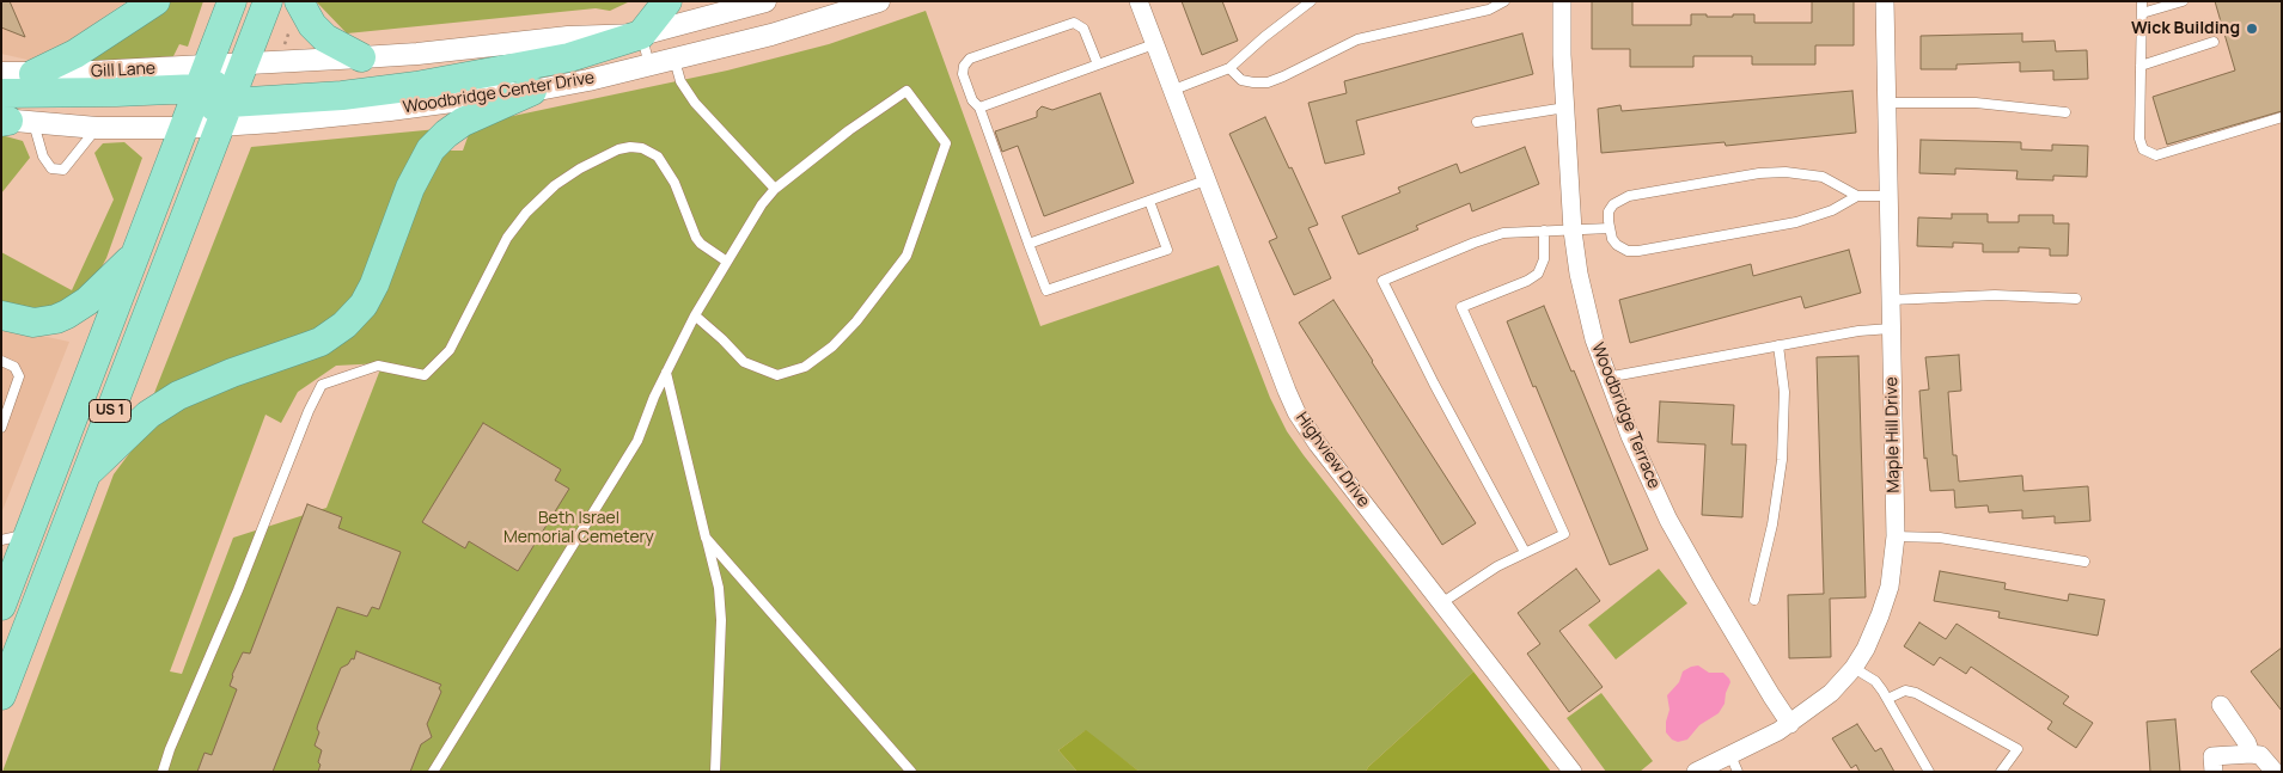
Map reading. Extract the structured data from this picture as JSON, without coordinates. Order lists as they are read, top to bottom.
{
  "streets": {
    "highway": ["US 1"],
    "street": [
      "Gill Lane",
      "Woodbridge Center Drive",
      "Woodbridge Terrace",
      "Maple Hill Drive",
      "Highview Drive"
    ]
  },
  "crossings": [
    ["Gill Lane", "US 1"],
    ["Woodbridge Center Drive", "US 1"],
    ["Woodbridge Terrace", "Maple Hill Drive"]
  ],
  "parks": ["Beth Israel Memorial Cemetery"],
  "places": ["Wick Building"]
}
